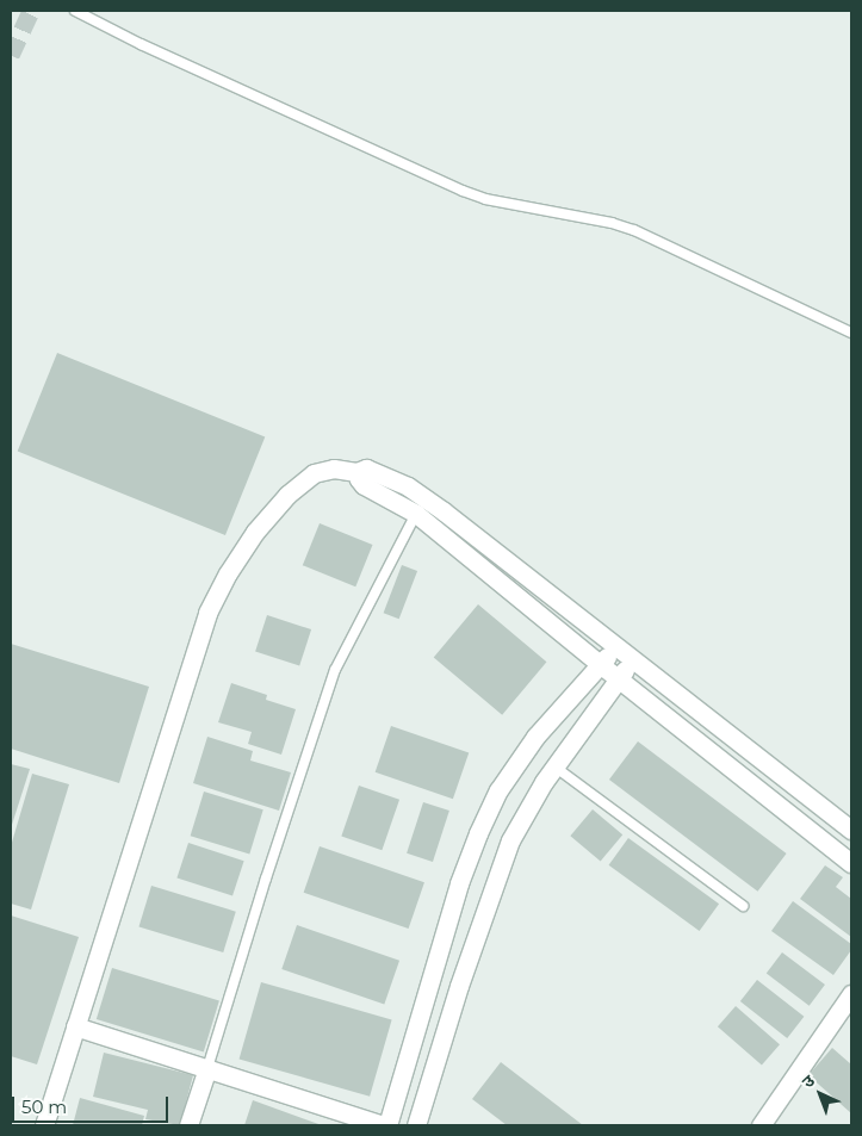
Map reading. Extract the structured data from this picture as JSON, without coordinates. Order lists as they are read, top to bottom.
{
  "scale_bar": "50 m",
  "north": "top left"
}
